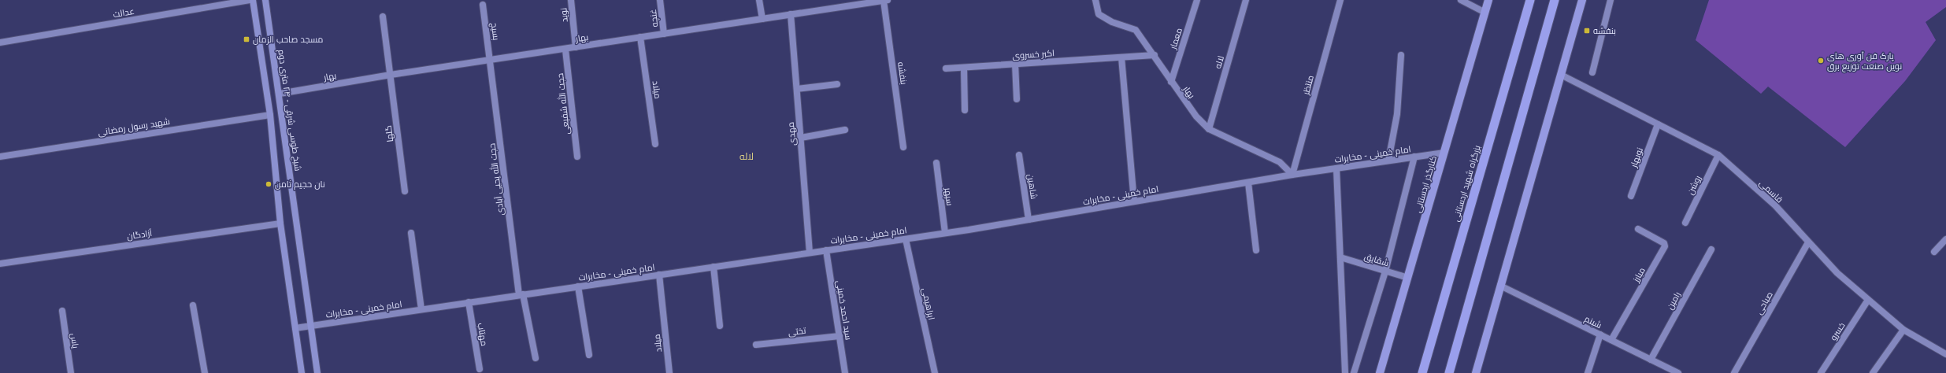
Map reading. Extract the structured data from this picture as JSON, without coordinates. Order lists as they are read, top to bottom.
{
  "streets": {
    "highway": ["بزرگراه شهید اردستانی"],
    "main road": ["شیخ طوسی شرقی - ۲۴ متری دوم", "کنارگذر اردستانی"],
    "street": [
      "عدالت",
      "نوید",
      "غنچه",
      "بسیج",
      "بهار",
      "معمار",
      "اکبر خسروی",
      "لاله",
      "بنفشه",
      "منتظر",
      "میلاد",
      "حجت الله شفیعی",
      "شهید رسول رمضانی",
      "گلها",
      "مهدی",
      "امام خمینی - مخابرات",
      "نوبهار",
      "حجت الله یحیی آبادی",
      "روشن",
      "شاهین",
      "قاسمی",
      "سپهر",
      "آزادگان",
      "شقایق",
      "مبارز",
      "رامین",
      "صباحی",
      "ابراهیمی",
      "سید احمد خمینی",
      "شبنم",
      "تختی",
      "خسرو",
      "مهتاب",
      "یاس"
    ]
  },
  "crossings": [
    ["نوید", "بهار"],
    ["غنچه", "بهار"],
    ["بسیج", "بهار"],
    ["بسیج", "حجت الله یحیی آبادی"],
    ["بهار", "معمار"],
    ["بهار", "اکبر خسروی"],
    ["بهار", "لاله"],
    ["بهار", "بنفشه"],
    ["بهار", "منتظر"],
    ["بهار", "میلاد"],
    ["بهار", "حجت الله شفیعی"],
    ["بهار", "شیخ طوسی شرقی - ۲۴ متری دوم"],
    ["بهار", "گلها"],
    ["بهار", "مهدی"],
    ["بهار", "امام خمینی - مخابرات"],
    ["بهار", "حجت الله یحیی آبادی"],
    ["منتظر", "امام خمینی - مخابرات"],
    ["میلاد", "امام خمینی - مخابرات"],
    ["شیخ طوسی شرقی - ۲۴ متری دوم", "امام خمینی - مخابرات"],
    ["مهدی", "امام خمینی - مخابرات"],
    ["امام خمینی - مخابرات", "حجت الله یحیی آبادی"],
    ["امام خمینی - مخابرات", "کنارگذر اردستانی"],
    ["امام خمینی - مخابرات", "شاهین"],
    ["امام خمینی - مخابرات", "سپهر"],
    ["امام خمینی - مخابرات", "ابراهیمی"],
    ["امام خمینی - مخابرات", "سید احمد خمینی"],
    ["امام خمینی - مخابرات", "مهتاب"],
    ["نوبهار", "قاسمی"],
    ["کنارگذر اردستانی", "شقایق"],
    ["روشن", "قاسمی"],
    ["قاسمی", "صباحی"],
    ["قاسمی", "خسرو"],
    ["مبارز", "شبنم"],
    ["رامین", "شبنم"],
    ["سید احمد خمینی", "تختی"]
  ],
  "districts": ["لاله"],
  "places": {
    "transit": ["بنفشه", "مسجد صاحب الزمان"],
    "other": ["پارک فن آوری های نوین صنعت توزیع برق", "نان حجیم ثامن"]
  }
}
